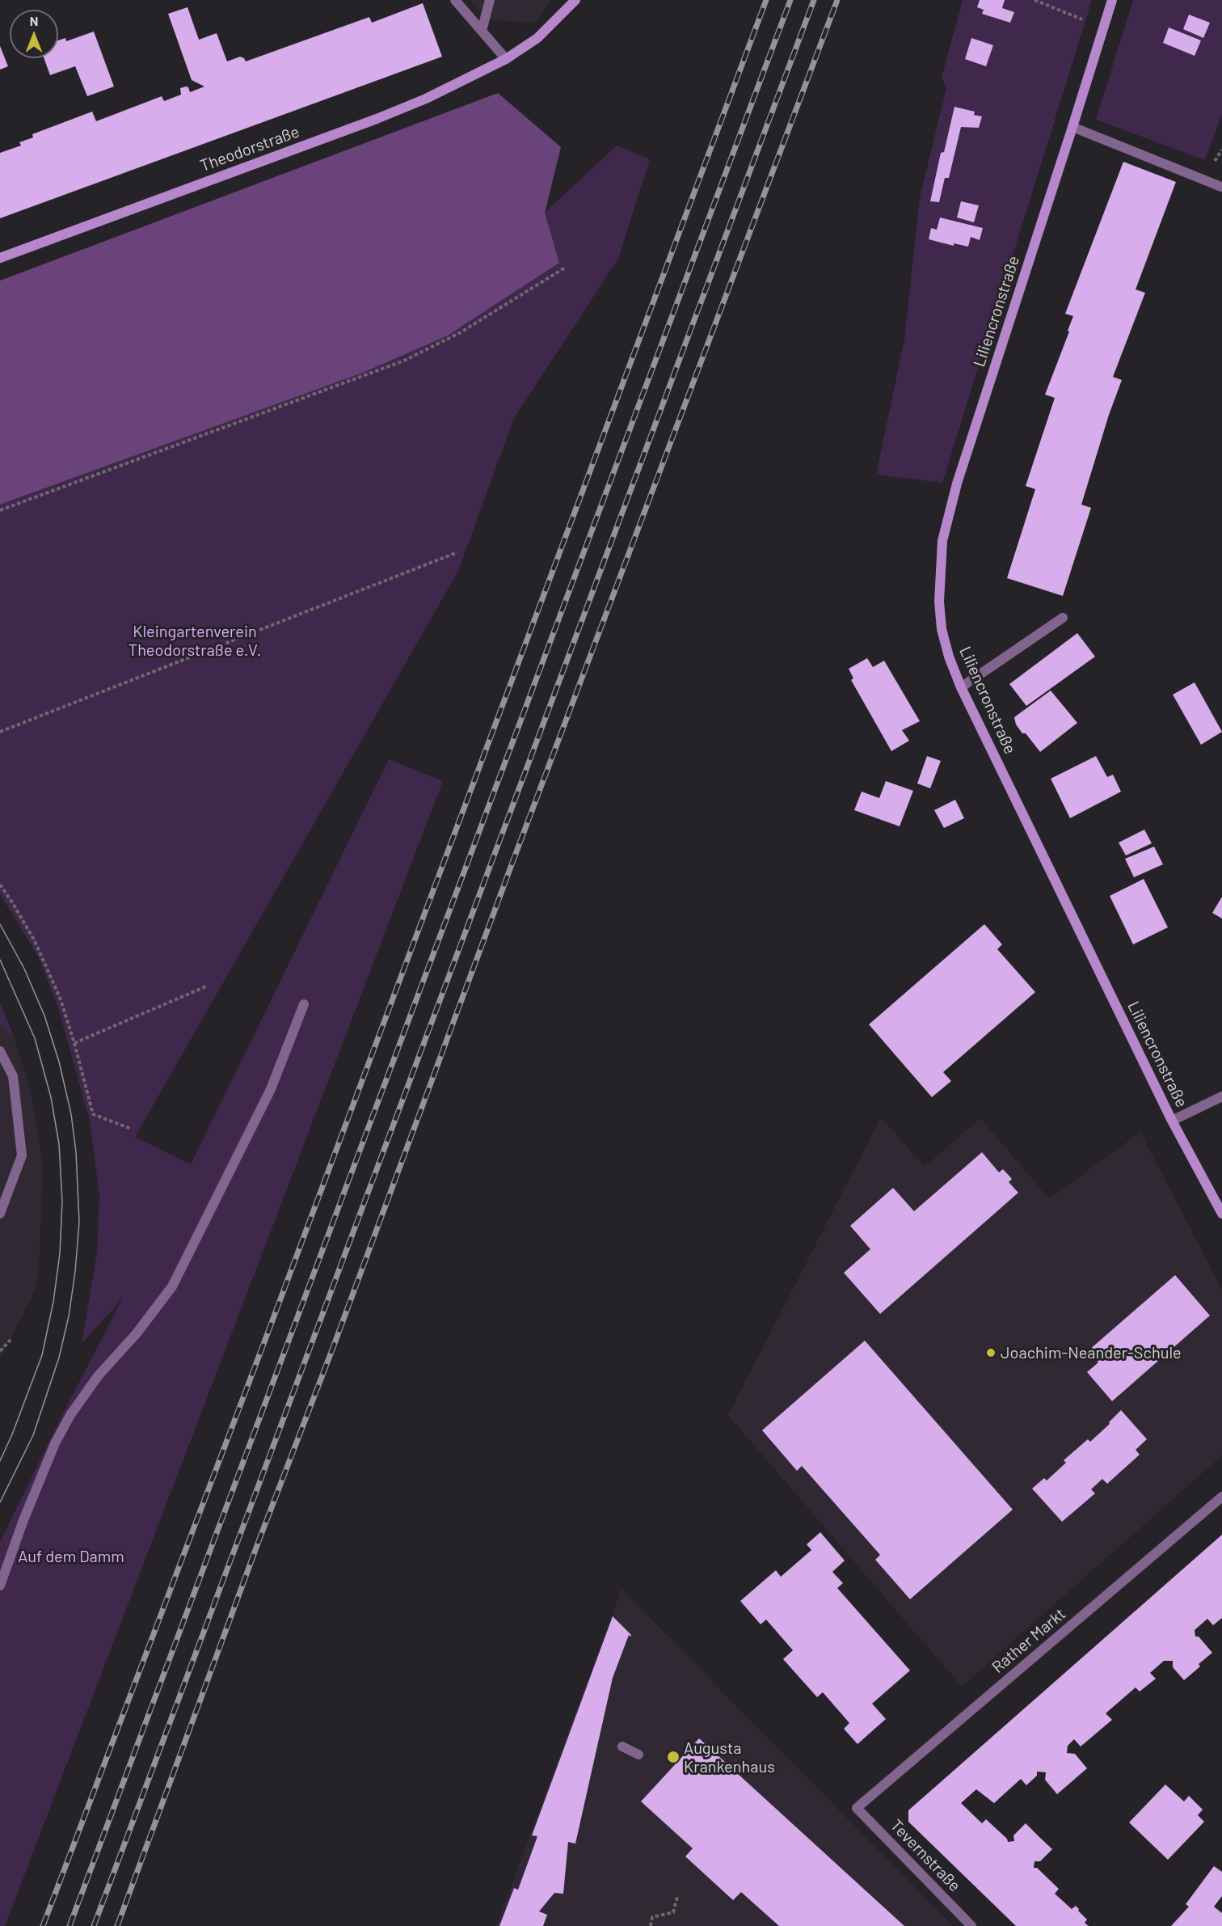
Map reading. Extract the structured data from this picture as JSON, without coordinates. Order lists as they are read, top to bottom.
{
  "streets": {
    "main road": ["Theodorstraße", "Liliencronstraße"],
    "street": ["Rather Markt", "Tevernstraße"]
  },
  "crossings": [
    ["Rather Markt", "Tevernstraße"]
  ],
  "parks": ["Kleingartenverein Theodorstraße e.V.", "Auf dem Damm"],
  "places": ["Joachim-Neander-Schule", "Augusta Krankenhaus"],
  "north": "top"
}
